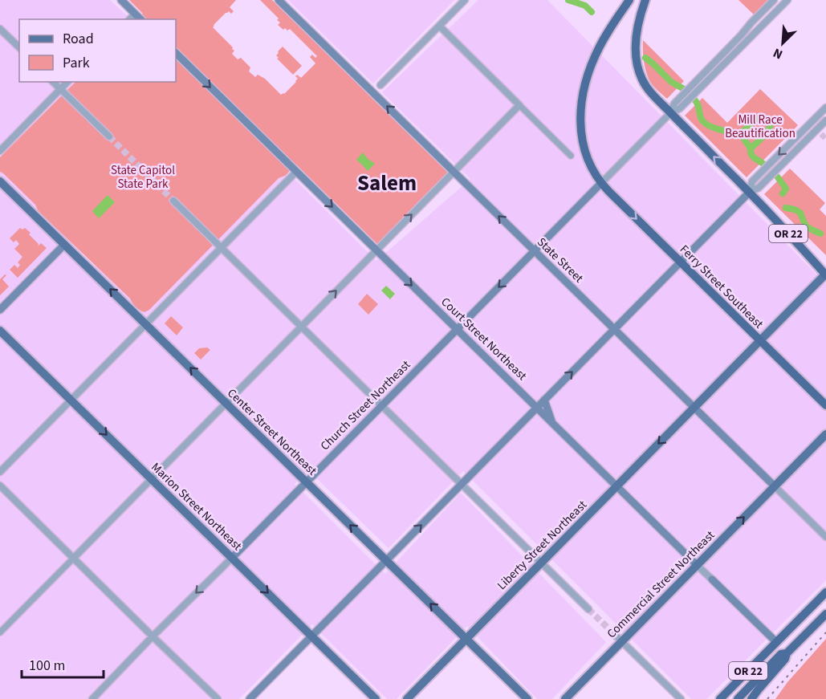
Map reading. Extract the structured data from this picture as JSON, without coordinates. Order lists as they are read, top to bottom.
{
  "streets": {
    "highway": ["OR 22", "Ferry Street Southeast"],
    "main road": [
      "State Street",
      "Court Street Northeast",
      "Church Street Northeast",
      "Center Street Northeast",
      "Marion Street Northeast",
      "Liberty Street Northeast",
      "Commercial Street Northeast"
    ]
  },
  "crossings": [
    ["OR 22", "Court Street Northeast"],
    ["OR 22", "Liberty Street Northeast"],
    ["State Street", "Church Street Northeast"],
    ["State Street", "Liberty Street Northeast"],
    ["State Street", "Commercial Street Northeast"],
    ["Ferry Street Southeast", "Church Street Northeast"],
    ["Ferry Street Southeast", "Liberty Street Northeast"],
    ["Court Street Northeast", "Church Street Northeast"],
    ["Court Street Northeast", "Liberty Street Northeast"],
    ["Court Street Northeast", "Commercial Street Northeast"],
    ["Church Street Northeast", "Center Street Northeast"],
    ["Church Street Northeast", "Marion Street Northeast"],
    ["Center Street Northeast", "Liberty Street Northeast"]
  ],
  "one_way": ["Court Street Northeast", "Center Street Northeast", "Marion Street Northeast"],
  "districts": ["Salem"],
  "parks": ["Mill Race Beautification", "State Capitol State Park"],
  "legend": ["Road", "Park"],
  "scale_bar": "100 m",
  "north": "bottom left"
}
